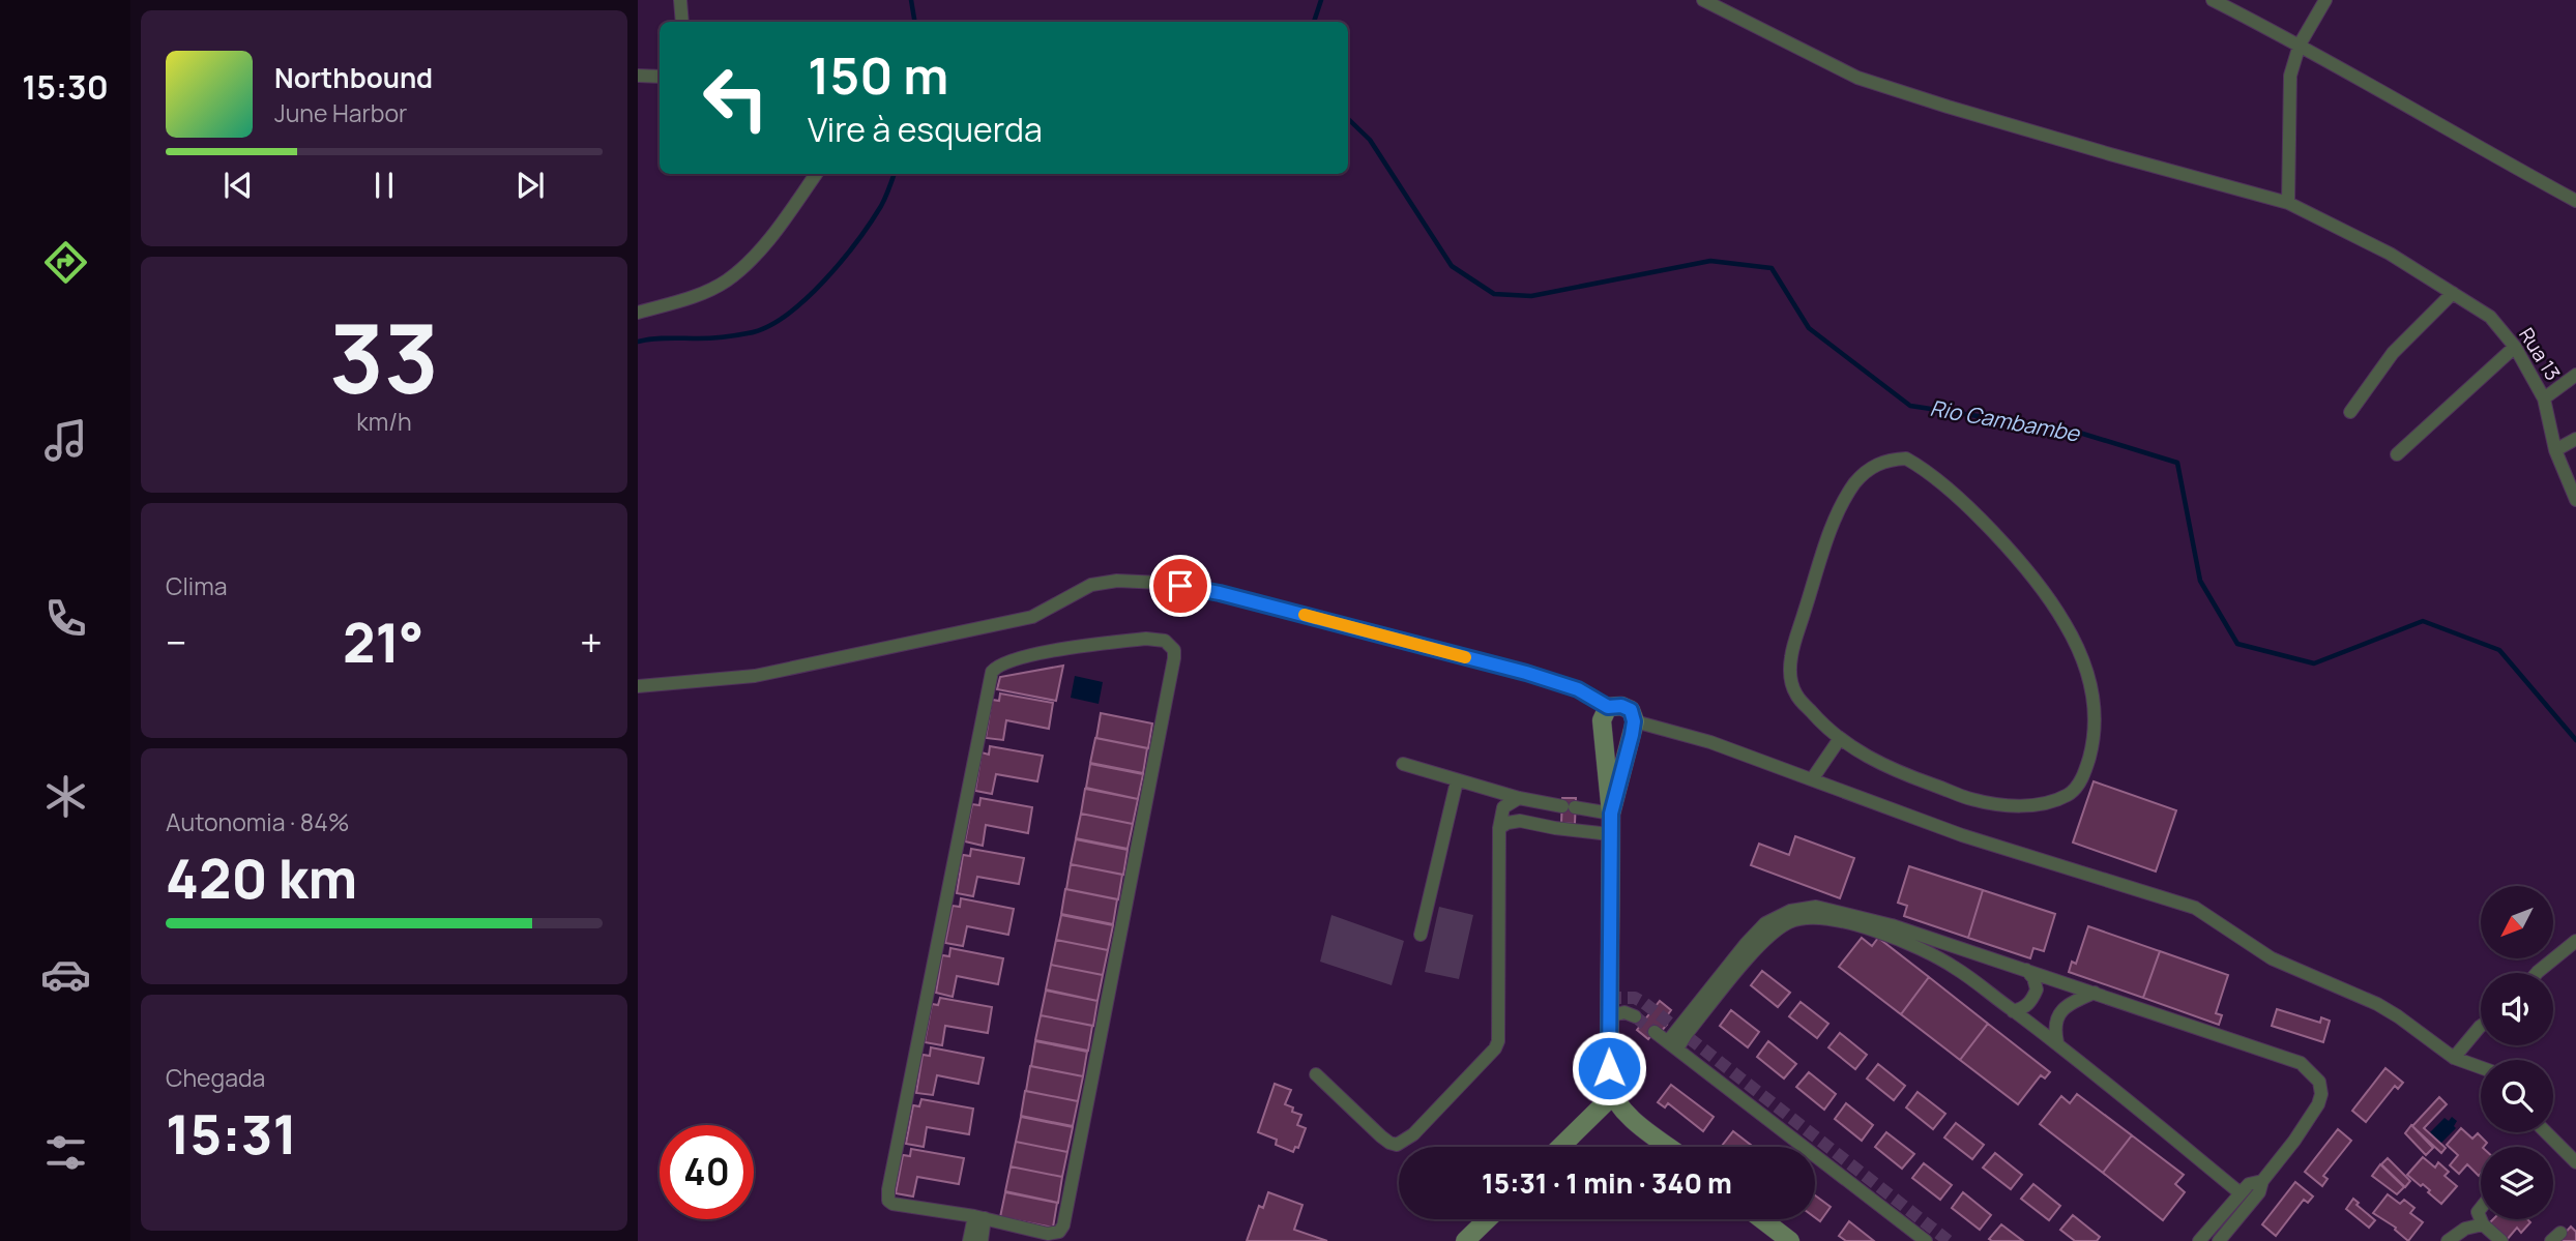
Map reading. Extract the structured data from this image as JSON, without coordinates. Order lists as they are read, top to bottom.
{
  "streets": {
    "street": ["Rua 13"]
  },
  "water": ["Rio Cambambe"],
  "north": "bottom left",
  "page": {
    "tabs": "15:30",
    "turn": ["150 m", "Vire à esquerda"],
    "song": ["Northbound", "June Harbor"],
    "tile": [
      ["33", "km/h"],
      "Clima",
      ["Autonomia · 84%", "420 km"],
      ["Chegada", "15:31"]
    ],
    "heat": ["−", "21°", "+"],
    "limit": "40",
    "trip": "15:31 · 1 min · 340 m"
  }
}
